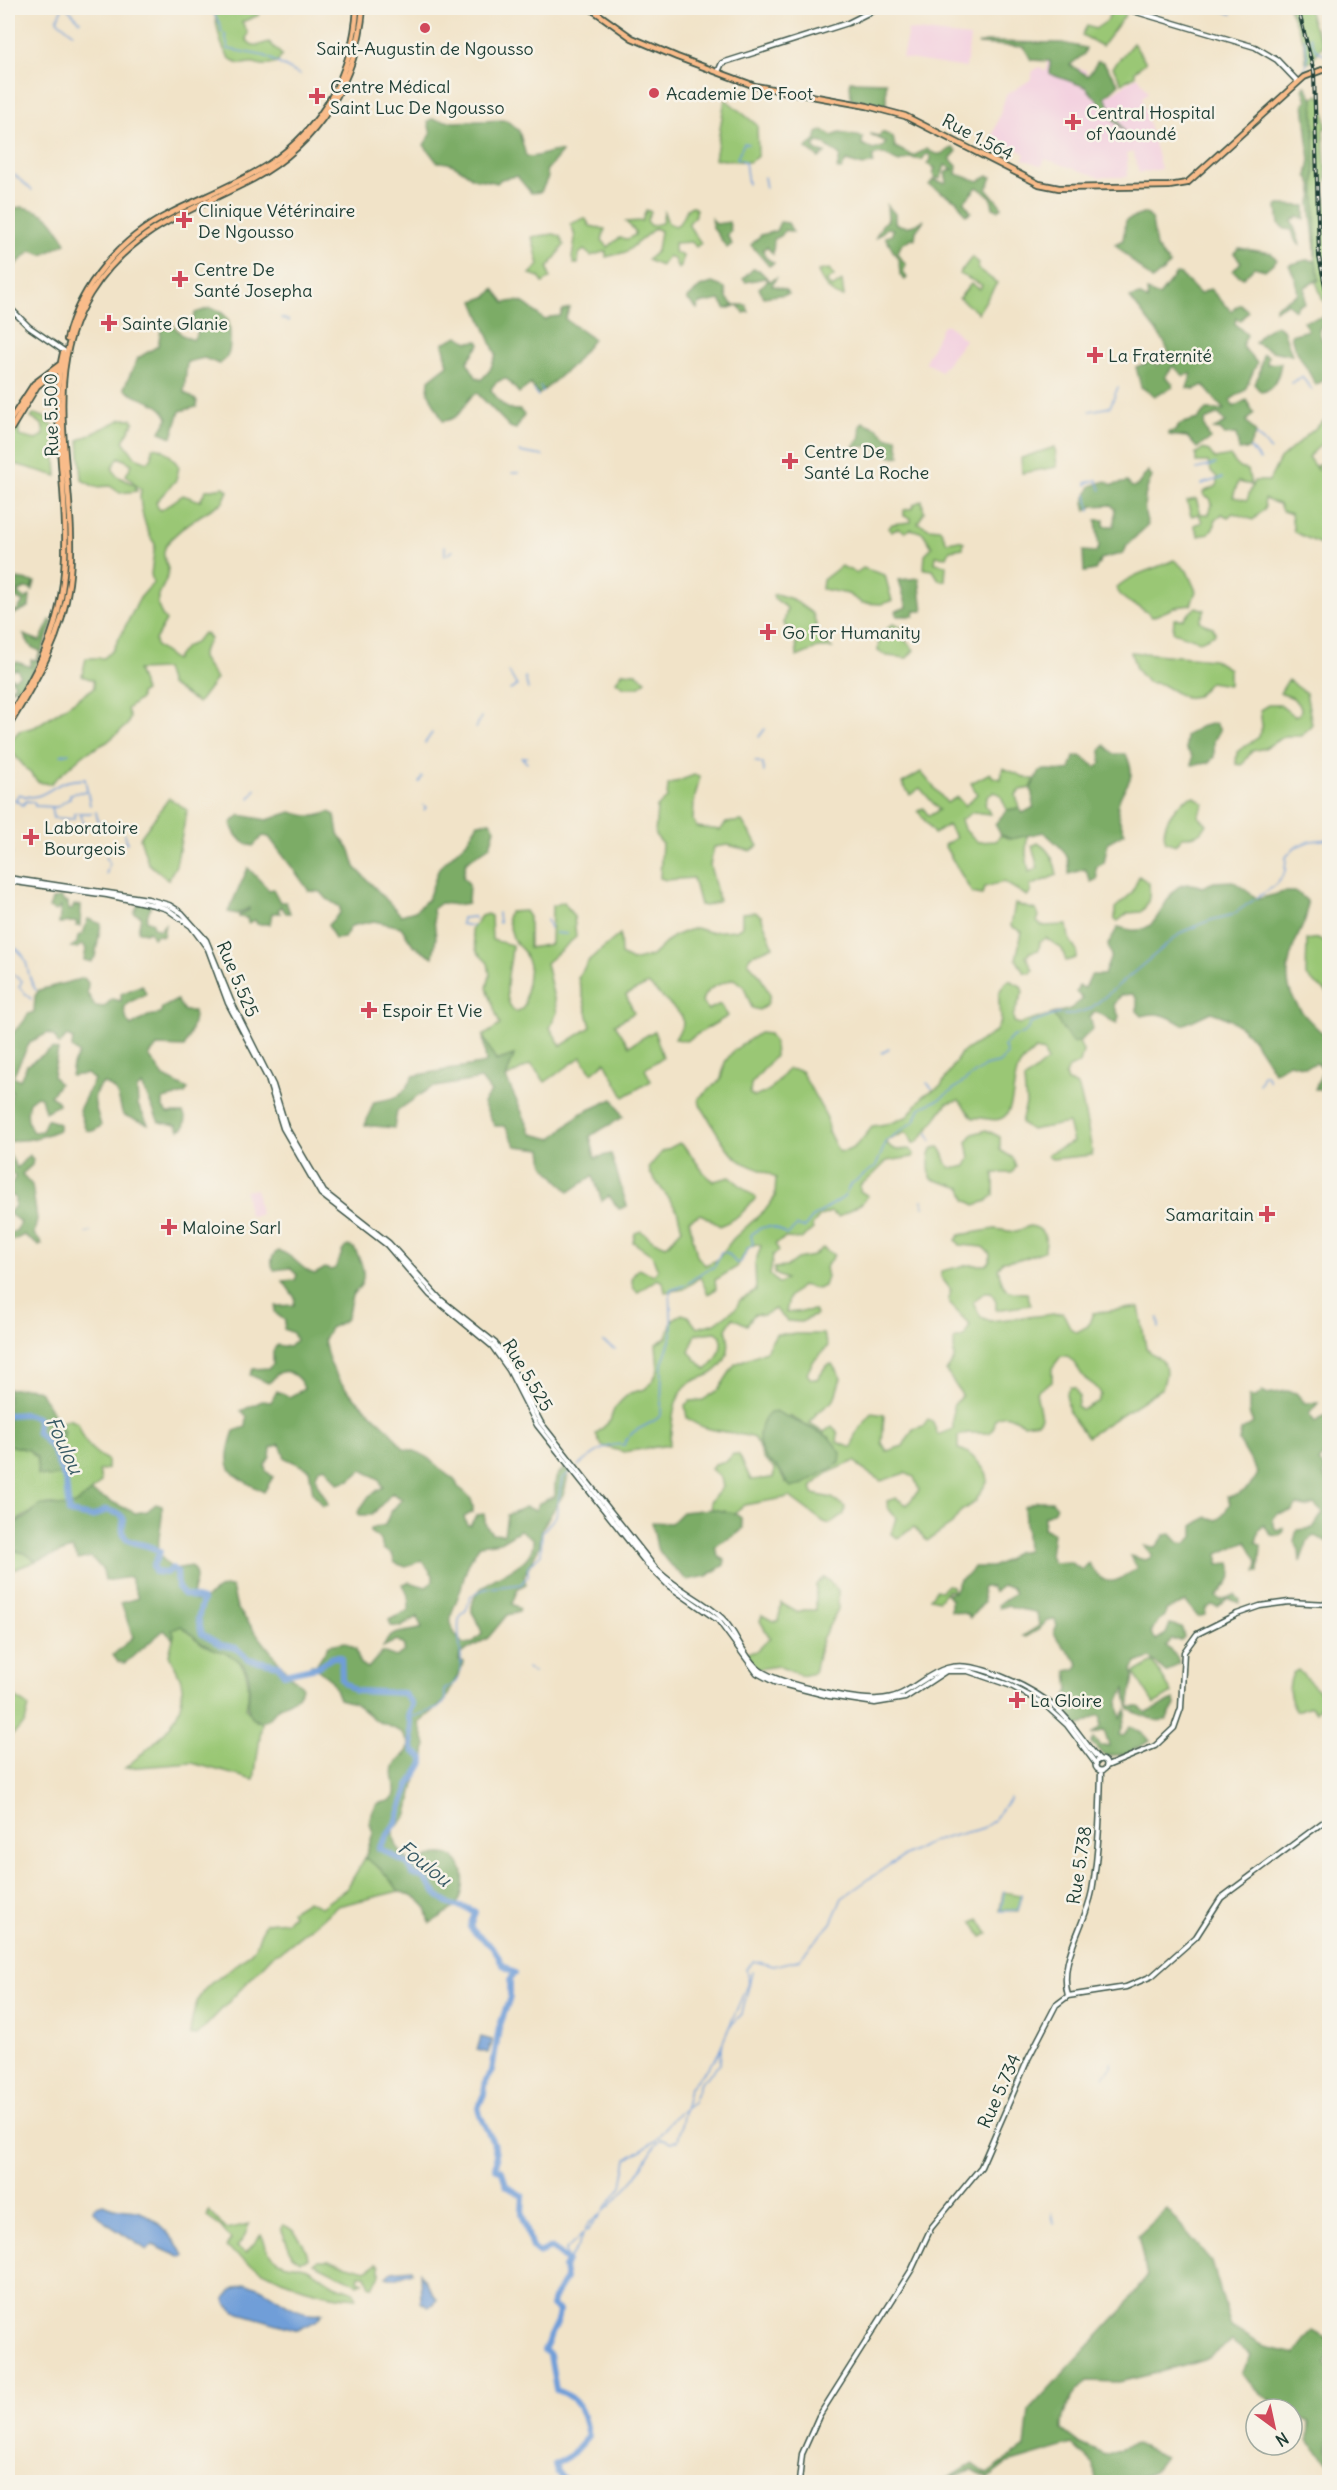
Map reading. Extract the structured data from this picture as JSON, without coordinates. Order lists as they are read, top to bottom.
{
  "streets": {
    "main road": ["Rue 1.564", "Rue 5.500"],
    "street": ["Rue 5.525", "Rue 5.738", "Rue 5.734"]
  },
  "crossings": [
    ["Rue 5.525", "Rue 5.738"],
    ["Rue 5.738", "Rue 5.734"]
  ],
  "water": ["Foulou"],
  "places": {
    "other": ["Saint-Augustin de Ngousso", "Academie De Foot"],
    "health": [
      "Centre Médical Saint Luc De Ngousso",
      "Central Hospital of Yaoundé",
      "Clinique Vétérinaire De Ngousso",
      "Centre De Santé Josepha",
      "Sainte Glanie",
      "La Fraternité",
      "Centre De Santé La Roche",
      "Go For Humanity",
      "Laboratoire Bourgeois",
      "Espoir Et Vie",
      "Samaritain",
      "Maloine Sarl",
      "La Gloire"
    ]
  },
  "north": "bottom right"
}
